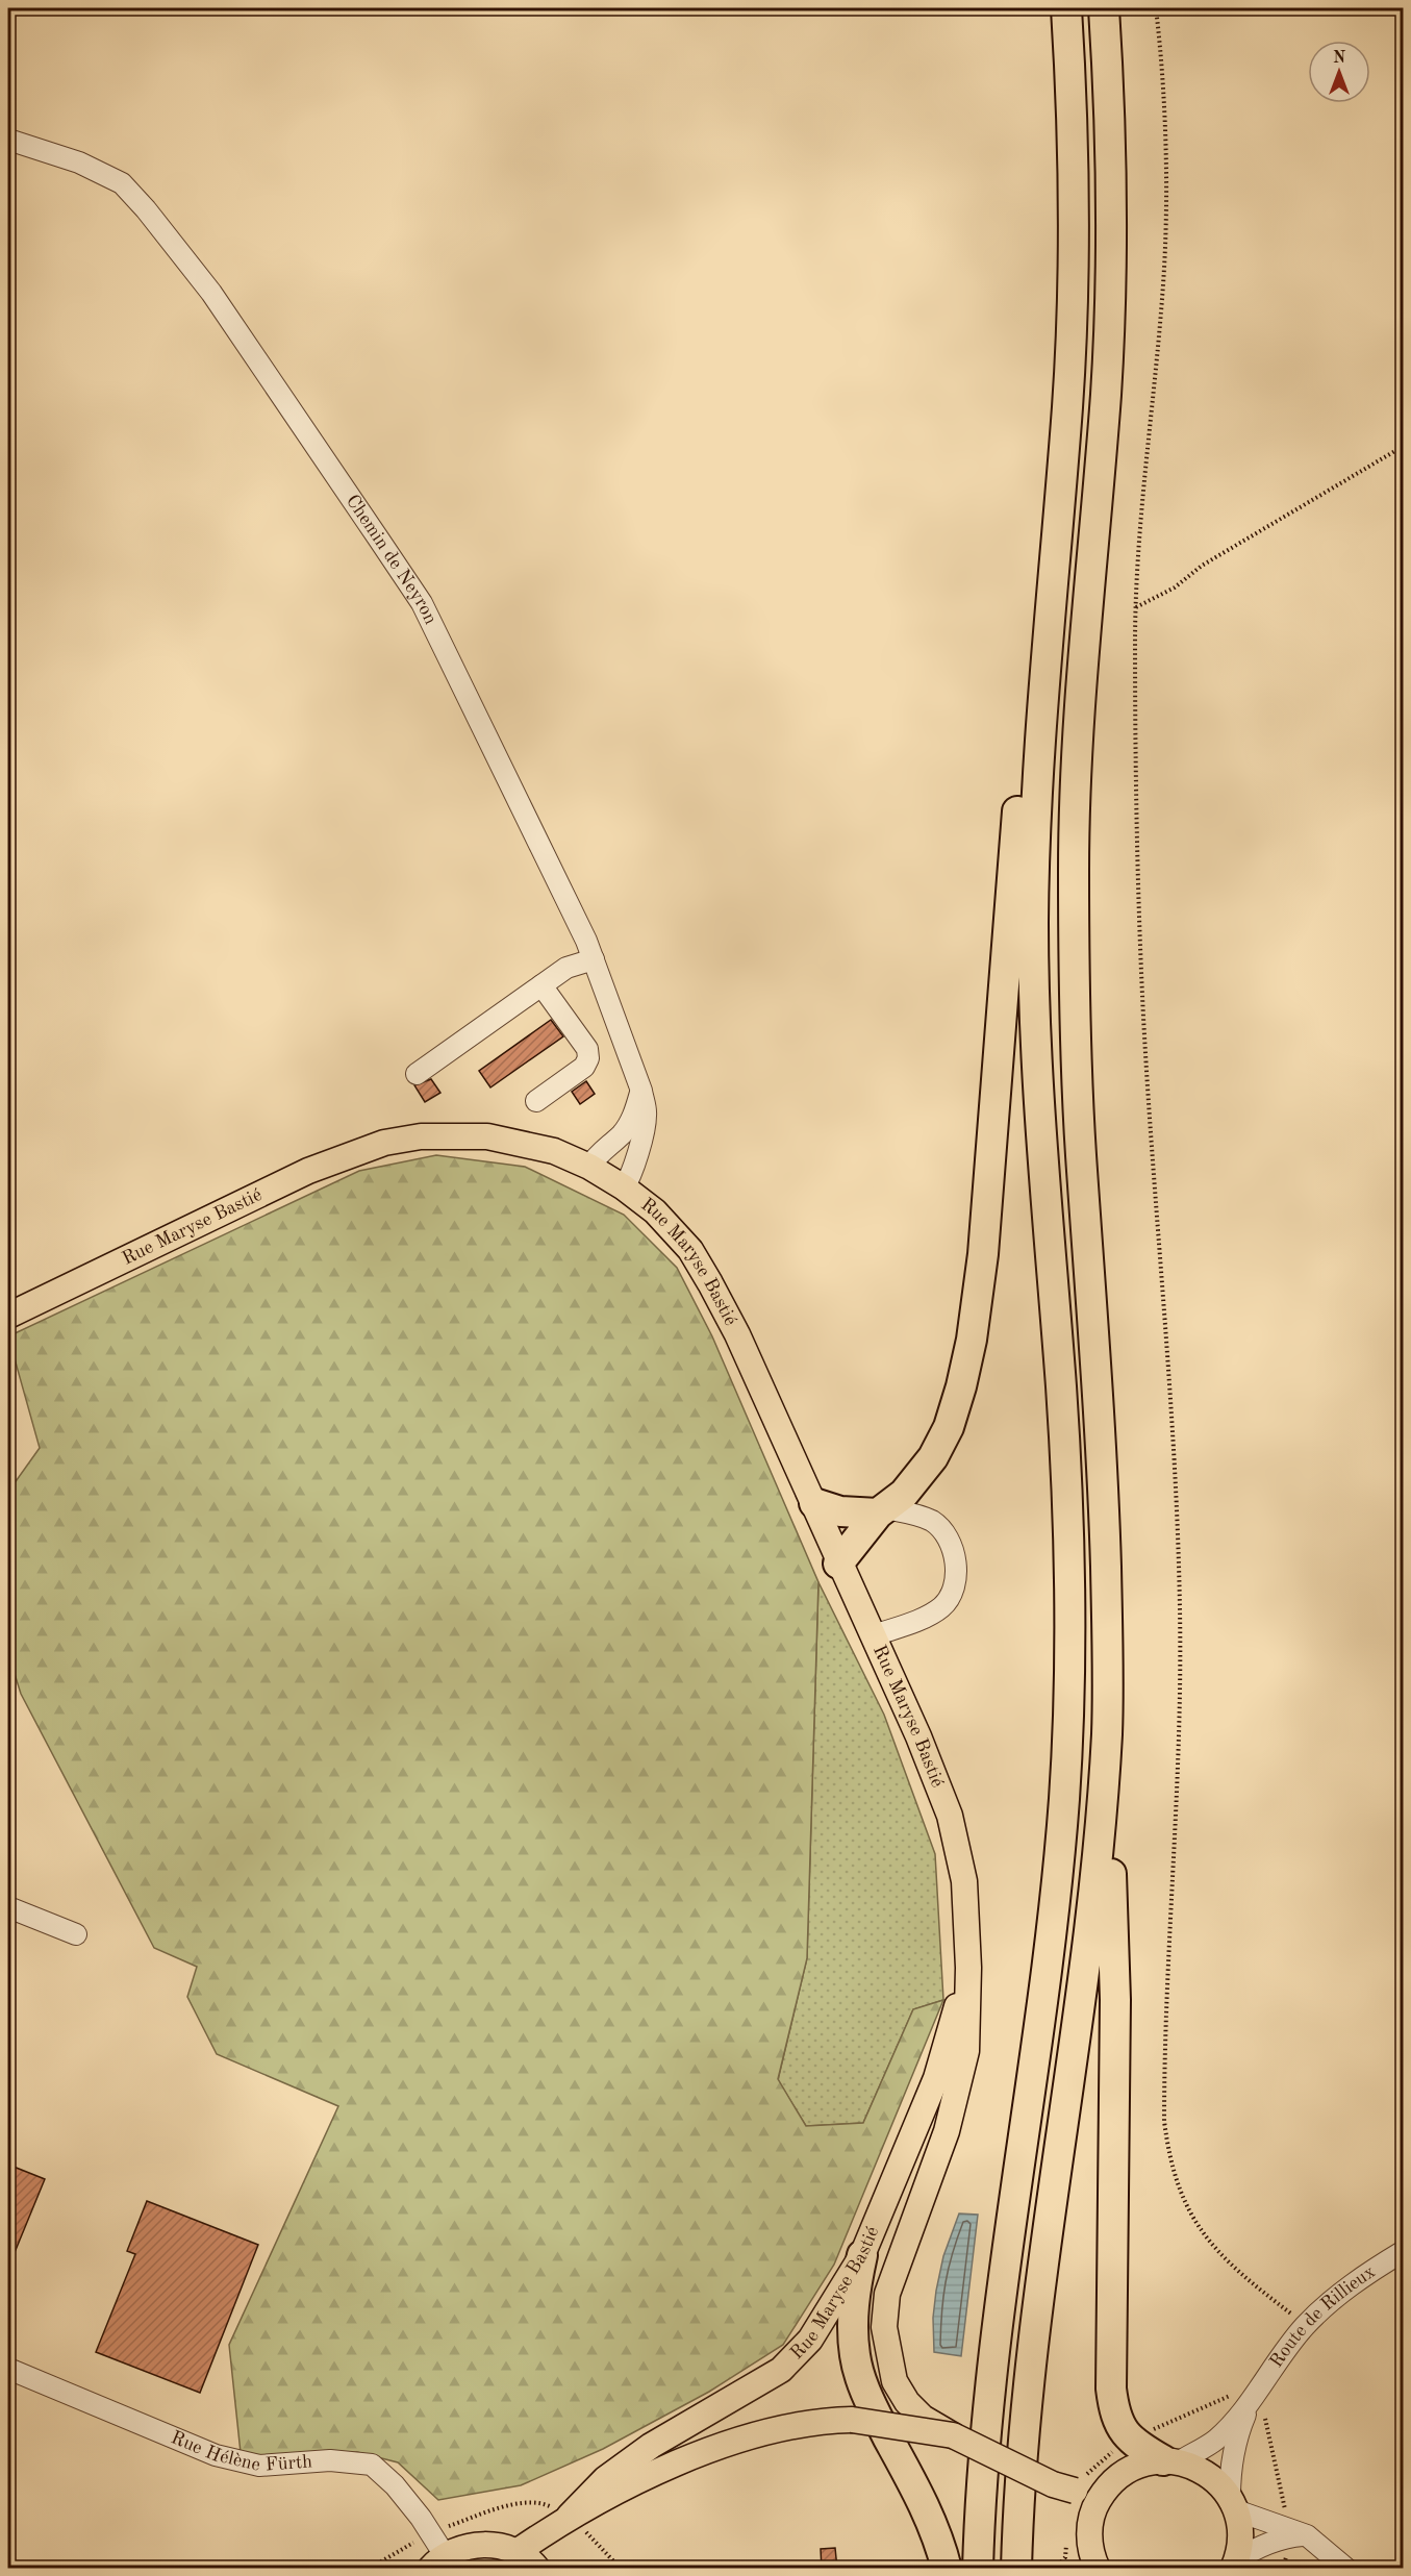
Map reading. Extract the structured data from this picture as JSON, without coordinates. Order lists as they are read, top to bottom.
{
  "streets": {
    "main road": ["Rue Maryse Bastié"],
    "street": ["Chemin de Neyron", "Route de Rillieux", "Rue Hélène Fürth"]
  },
  "crossings": [
    ["Chemin de Neyron", "Rue Maryse Bastié"]
  ],
  "north": "top"
}
